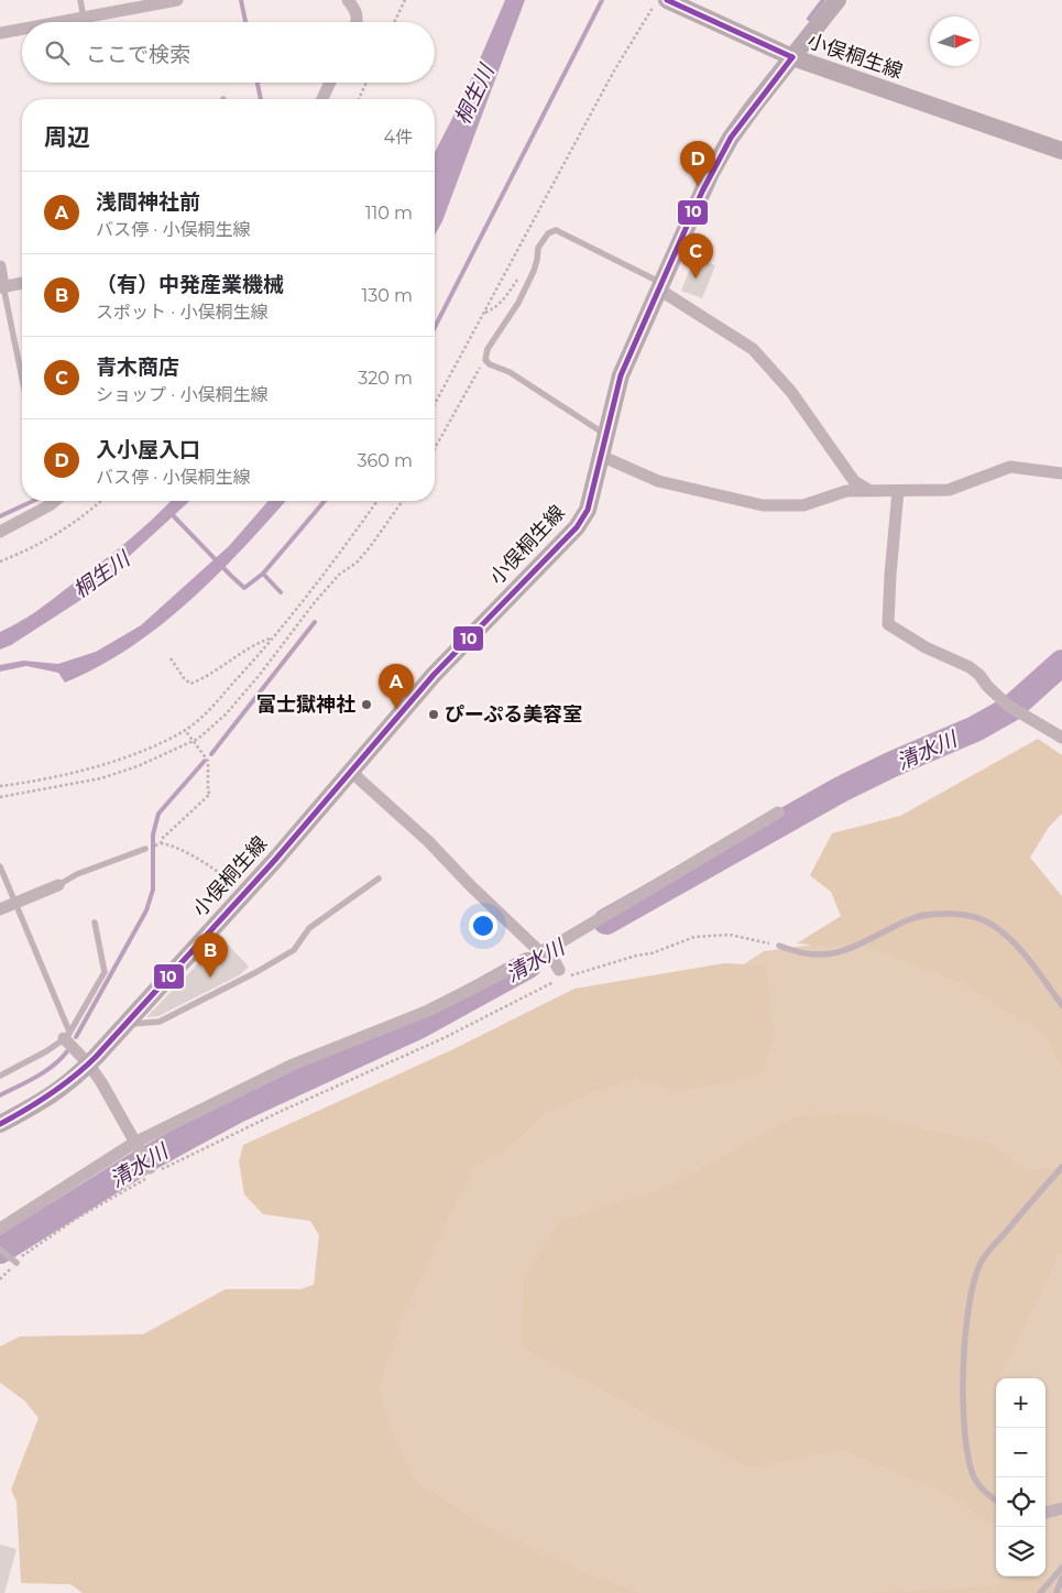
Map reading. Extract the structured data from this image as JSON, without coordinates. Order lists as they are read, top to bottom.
{
  "streets": {
    "main road": ["小俣桐生線"]
  },
  "water": ["桐生川", "清水川"],
  "places": ["富士獄神社", "ぴーぷる美容室"],
  "lines": ["transit line 10"],
  "north": "right",
  "page": {
    "search": "ここで検索",
    "heading": ["周辺", "4件"],
    "pins": [
      "D",
      "C",
      "A",
      "B"
    ],
    "list": [
      {
        "mark": "A",
        "name": "浅間神社前",
        "note": "バス停 · 小俣桐生線",
        "value": "110 m"
      },
      {
        "mark": "B",
        "name": "（有）中発産業機械",
        "note": "スポット · 小俣桐生線",
        "value": "130 m"
      },
      {
        "mark": "C",
        "name": "青木商店",
        "note": "ショップ · 小俣桐生線",
        "value": "320 m"
      },
      {
        "mark": "D",
        "name": "入小屋入口",
        "note": "バス停 · 小俣桐生線",
        "value": "360 m"
      }
    ],
    "map_buttons": ["+", "−"]
  }
}
